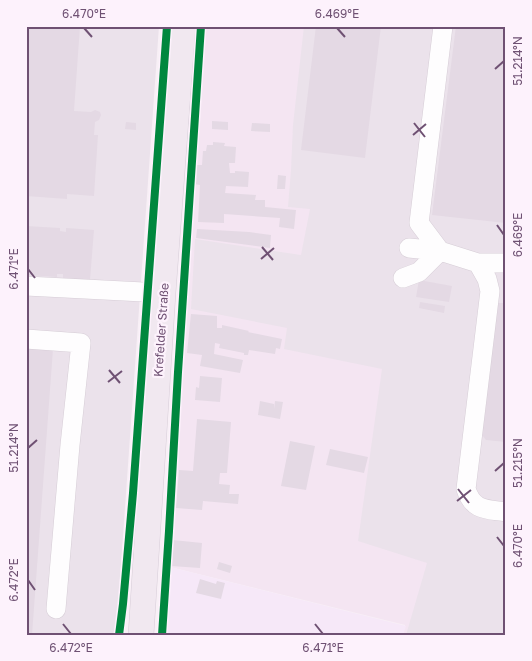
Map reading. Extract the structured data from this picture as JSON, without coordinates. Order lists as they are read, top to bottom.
{
  "streets": {
    "main road": ["Krefelder Straße"]
  },
  "coordinates": [
    "6.470°E",
    "6.469°E",
    "51.214°N",
    "6.471°E",
    "51.215°N",
    "6.472°E"
  ]
}
